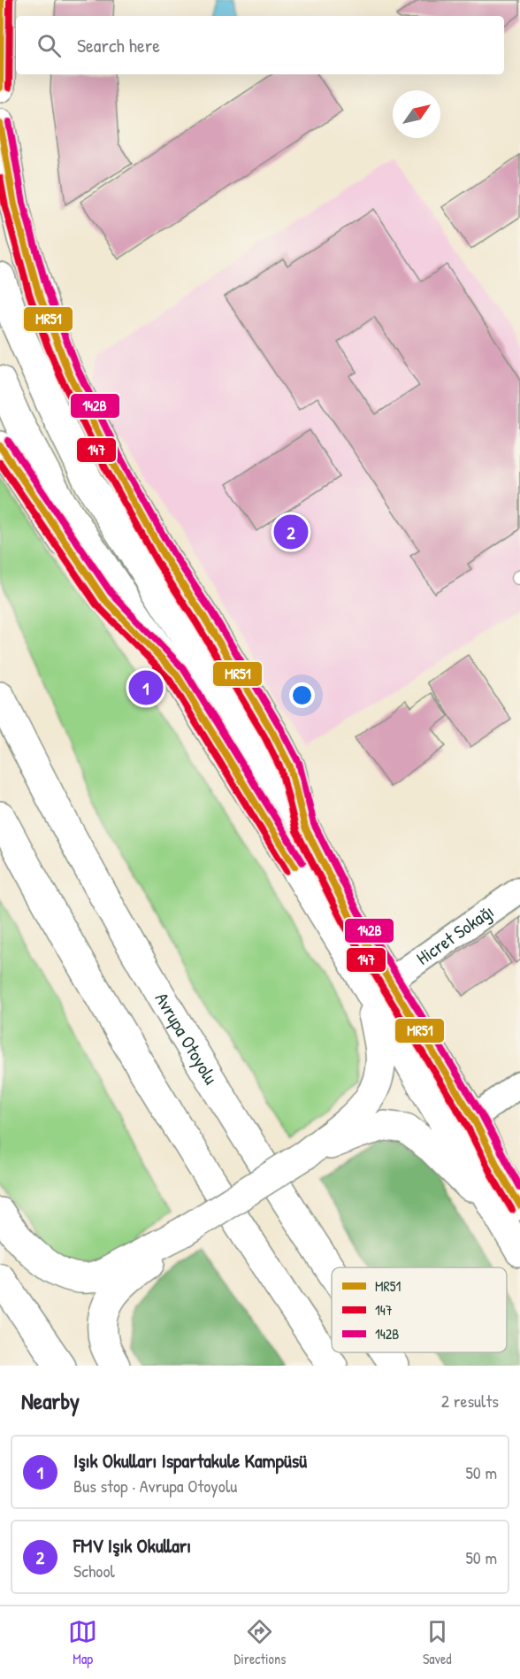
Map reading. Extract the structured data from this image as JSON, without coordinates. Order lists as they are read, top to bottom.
{
  "streets": {
    "main road": ["Avrupa Otoyolu"],
    "street": ["Hicret Sokağı"]
  },
  "lines": ["transit line MR51", "transit line 147", "transit line 142B"],
  "legend": ["MR51", "147", "142B"],
  "north": "top right",
  "page": {
    "search": "Search here",
    "pins": ["2", "1"],
    "heading": ["Nearby", "2 results"],
    "list": [
      {
        "mark": "1",
        "name": "Işık Okulları Ispartakule Kampüsü",
        "note": "Bus stop · Avrupa Otoyolu",
        "value": "50 m"
      },
      {
        "mark": "2",
        "name": "FMV Işık Okulları",
        "note": "School",
        "value": "50 m"
      }
    ],
    "nav": ["Map", "Directions", "Saved"]
  }
}
